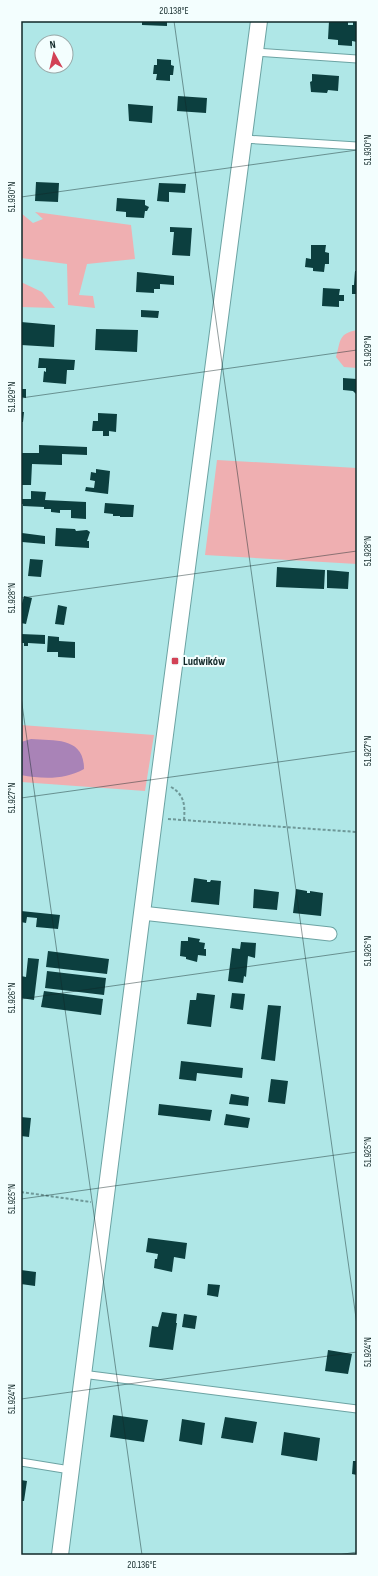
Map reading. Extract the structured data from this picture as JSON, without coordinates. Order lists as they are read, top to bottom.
{
  "places": {
    "transit": ["Ludwików"]
  },
  "north": "top",
  "coordinates": [
    "20.138°E",
    "51.930°N",
    "51.929°N",
    "51.928°N",
    "51.927°N",
    "51.926°N",
    "51.925°N",
    "51.924°N",
    "20.136°E"
  ]
}
